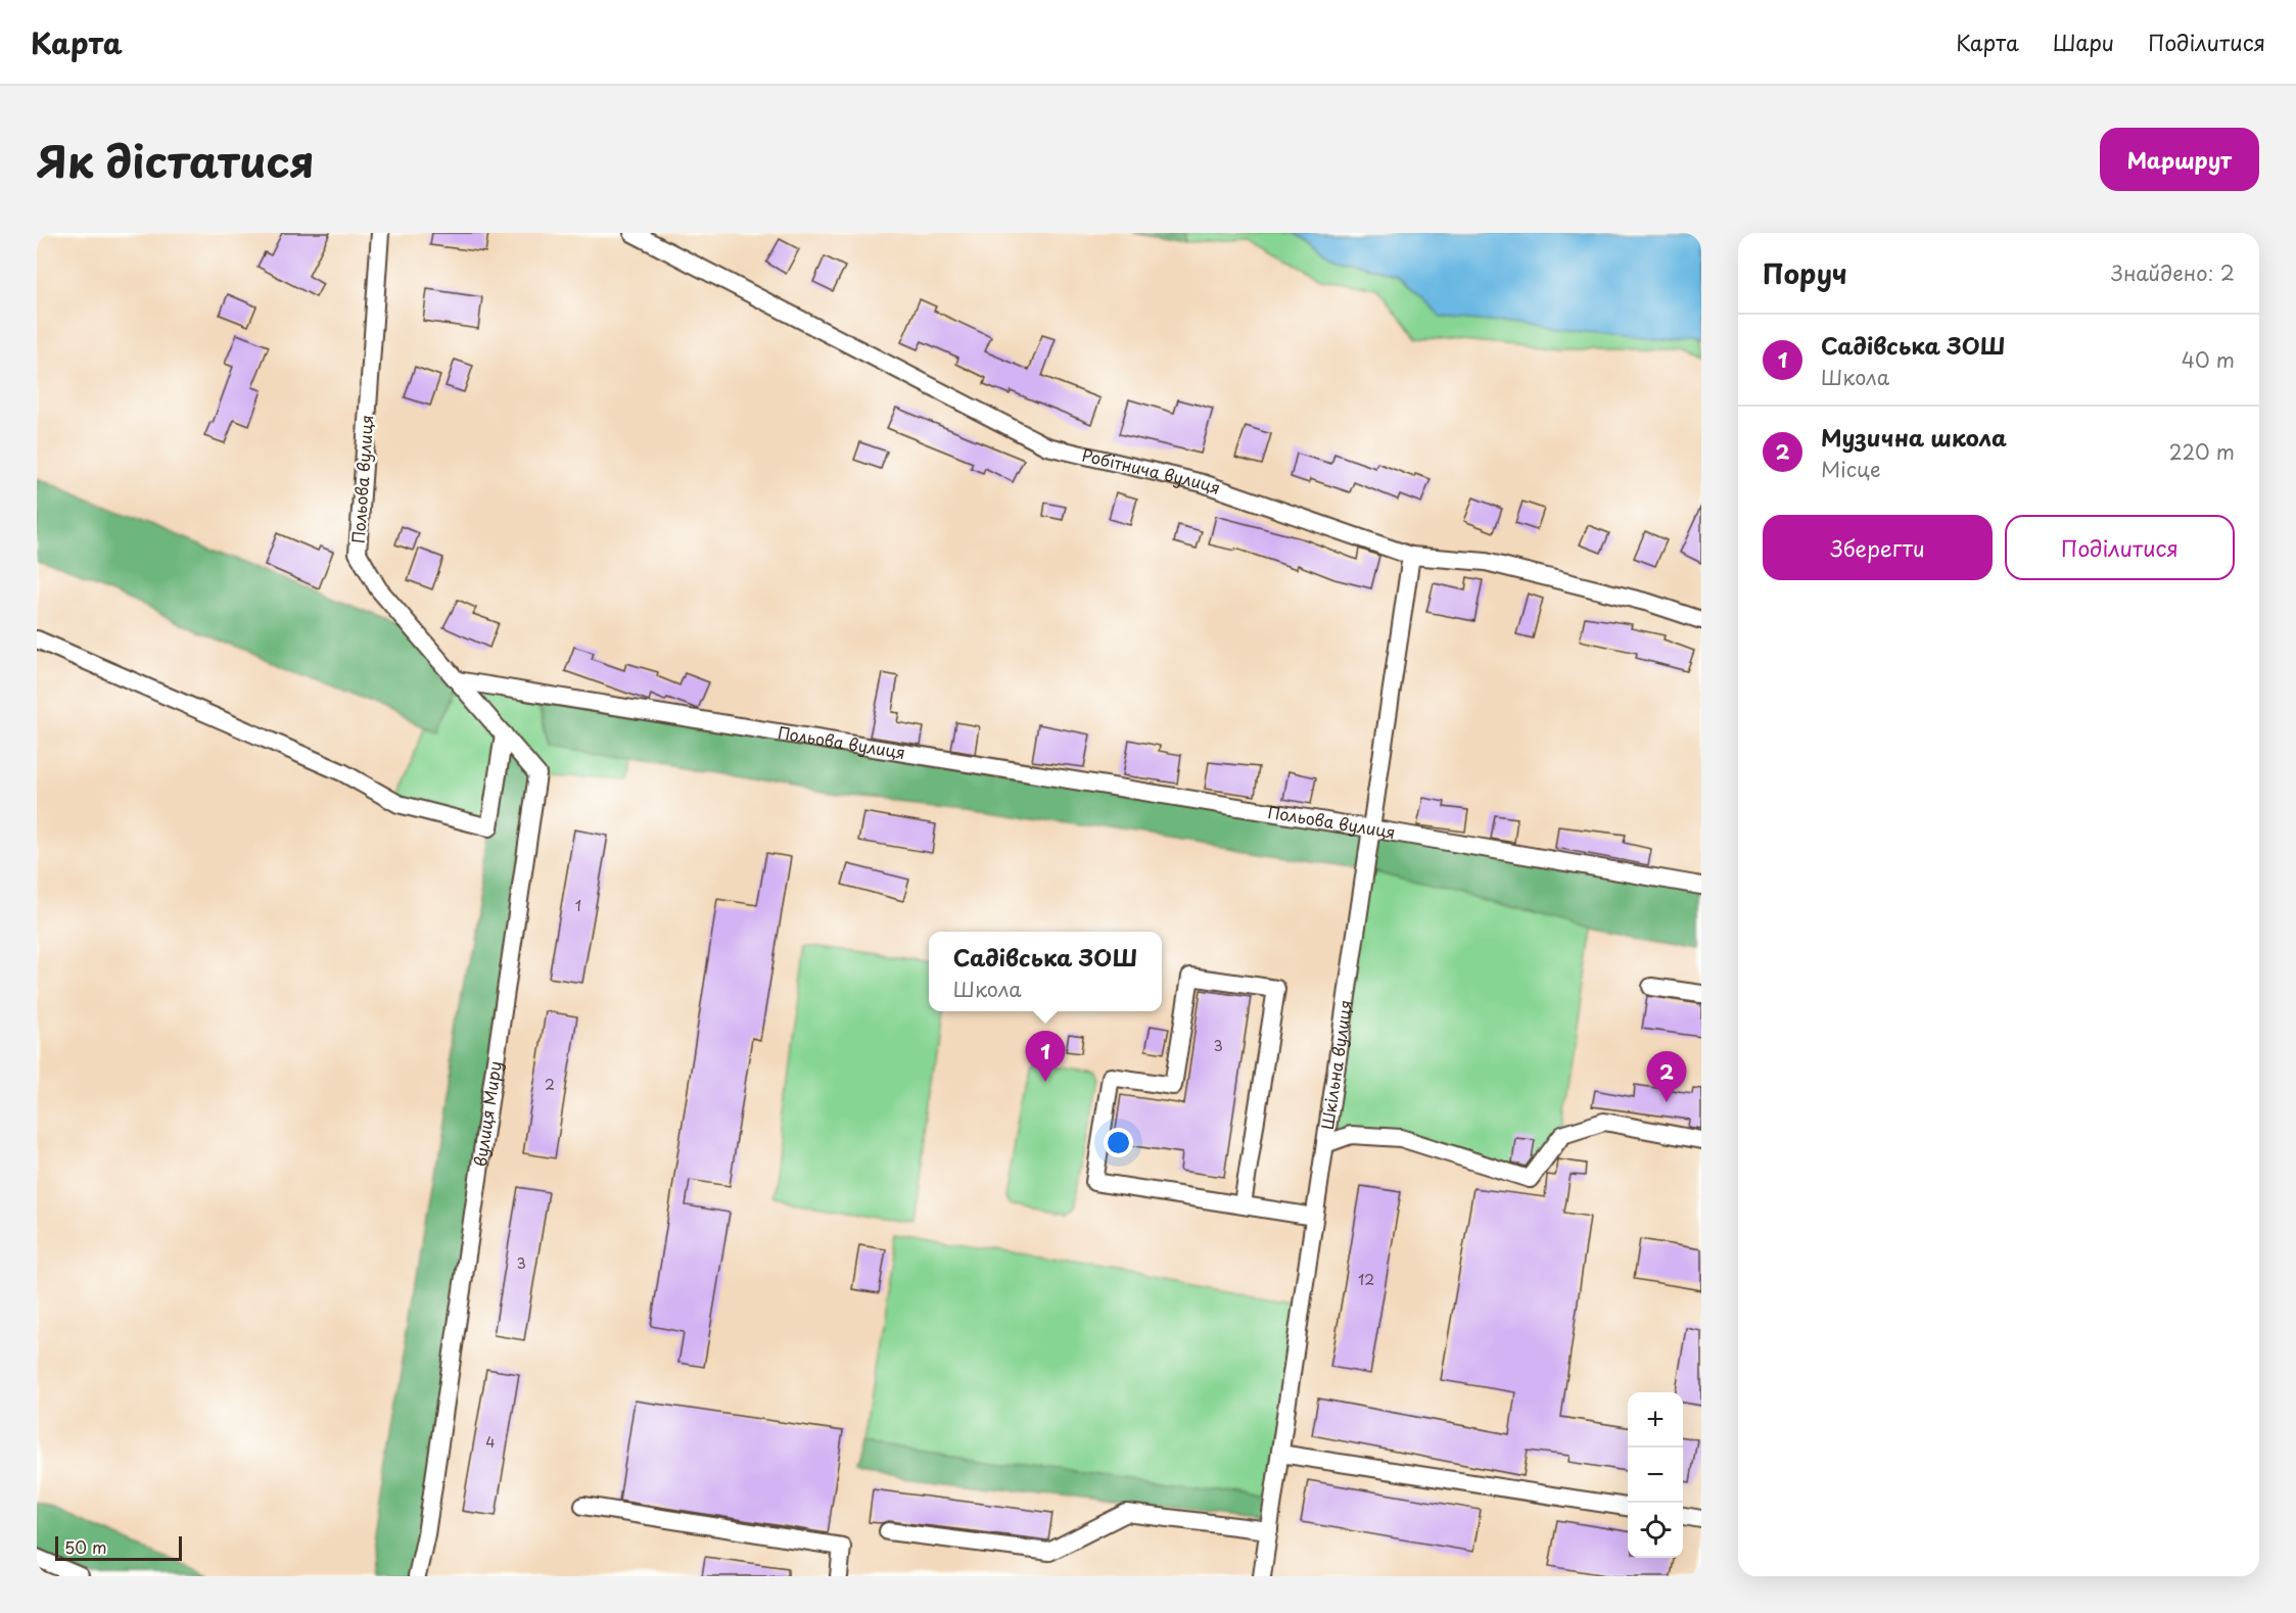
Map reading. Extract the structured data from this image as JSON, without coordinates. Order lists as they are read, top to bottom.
{
  "streets": {
    "street": [
      "Робітнича вулиця",
      "Польова вулиця",
      "Шкільна вулиця",
      "вулиця Миру"
    ]
  },
  "crossings": [
    ["Робітнича вулиця", "Шкільна вулиця"],
    ["Польова вулиця", "Шкільна вулиця"],
    ["Польова вулиця", "вулиця Миру"]
  ],
  "house_numbers": [
    "1",
    "3",
    "2",
    "3",
    "12",
    "4"
  ],
  "scale_bar": "50 m",
  "page": {
    "header": "Карта",
    "nav": ["Карта", "Шари", "Поділитися"],
    "title": "Як дістатися",
    "buttons": [
      "Маршрут",
      ["Зберегти", "Поділитися"]
    ],
    "heading": ["Поруч", "Знайдено: 2"],
    "list": [
      {
        "mark": "1",
        "name": "Садівська ЗОШ",
        "note": "Школа",
        "value": "40 m"
      },
      {
        "mark": "2",
        "name": "Музична школа",
        "note": "Місце",
        "value": "220 m"
      }
    ],
    "popup": ["Садівська ЗОШ", "Школа"],
    "pins": ["1", "2"],
    "map_buttons": ["+", "−"],
    "scale": "50 m"
  }
}
